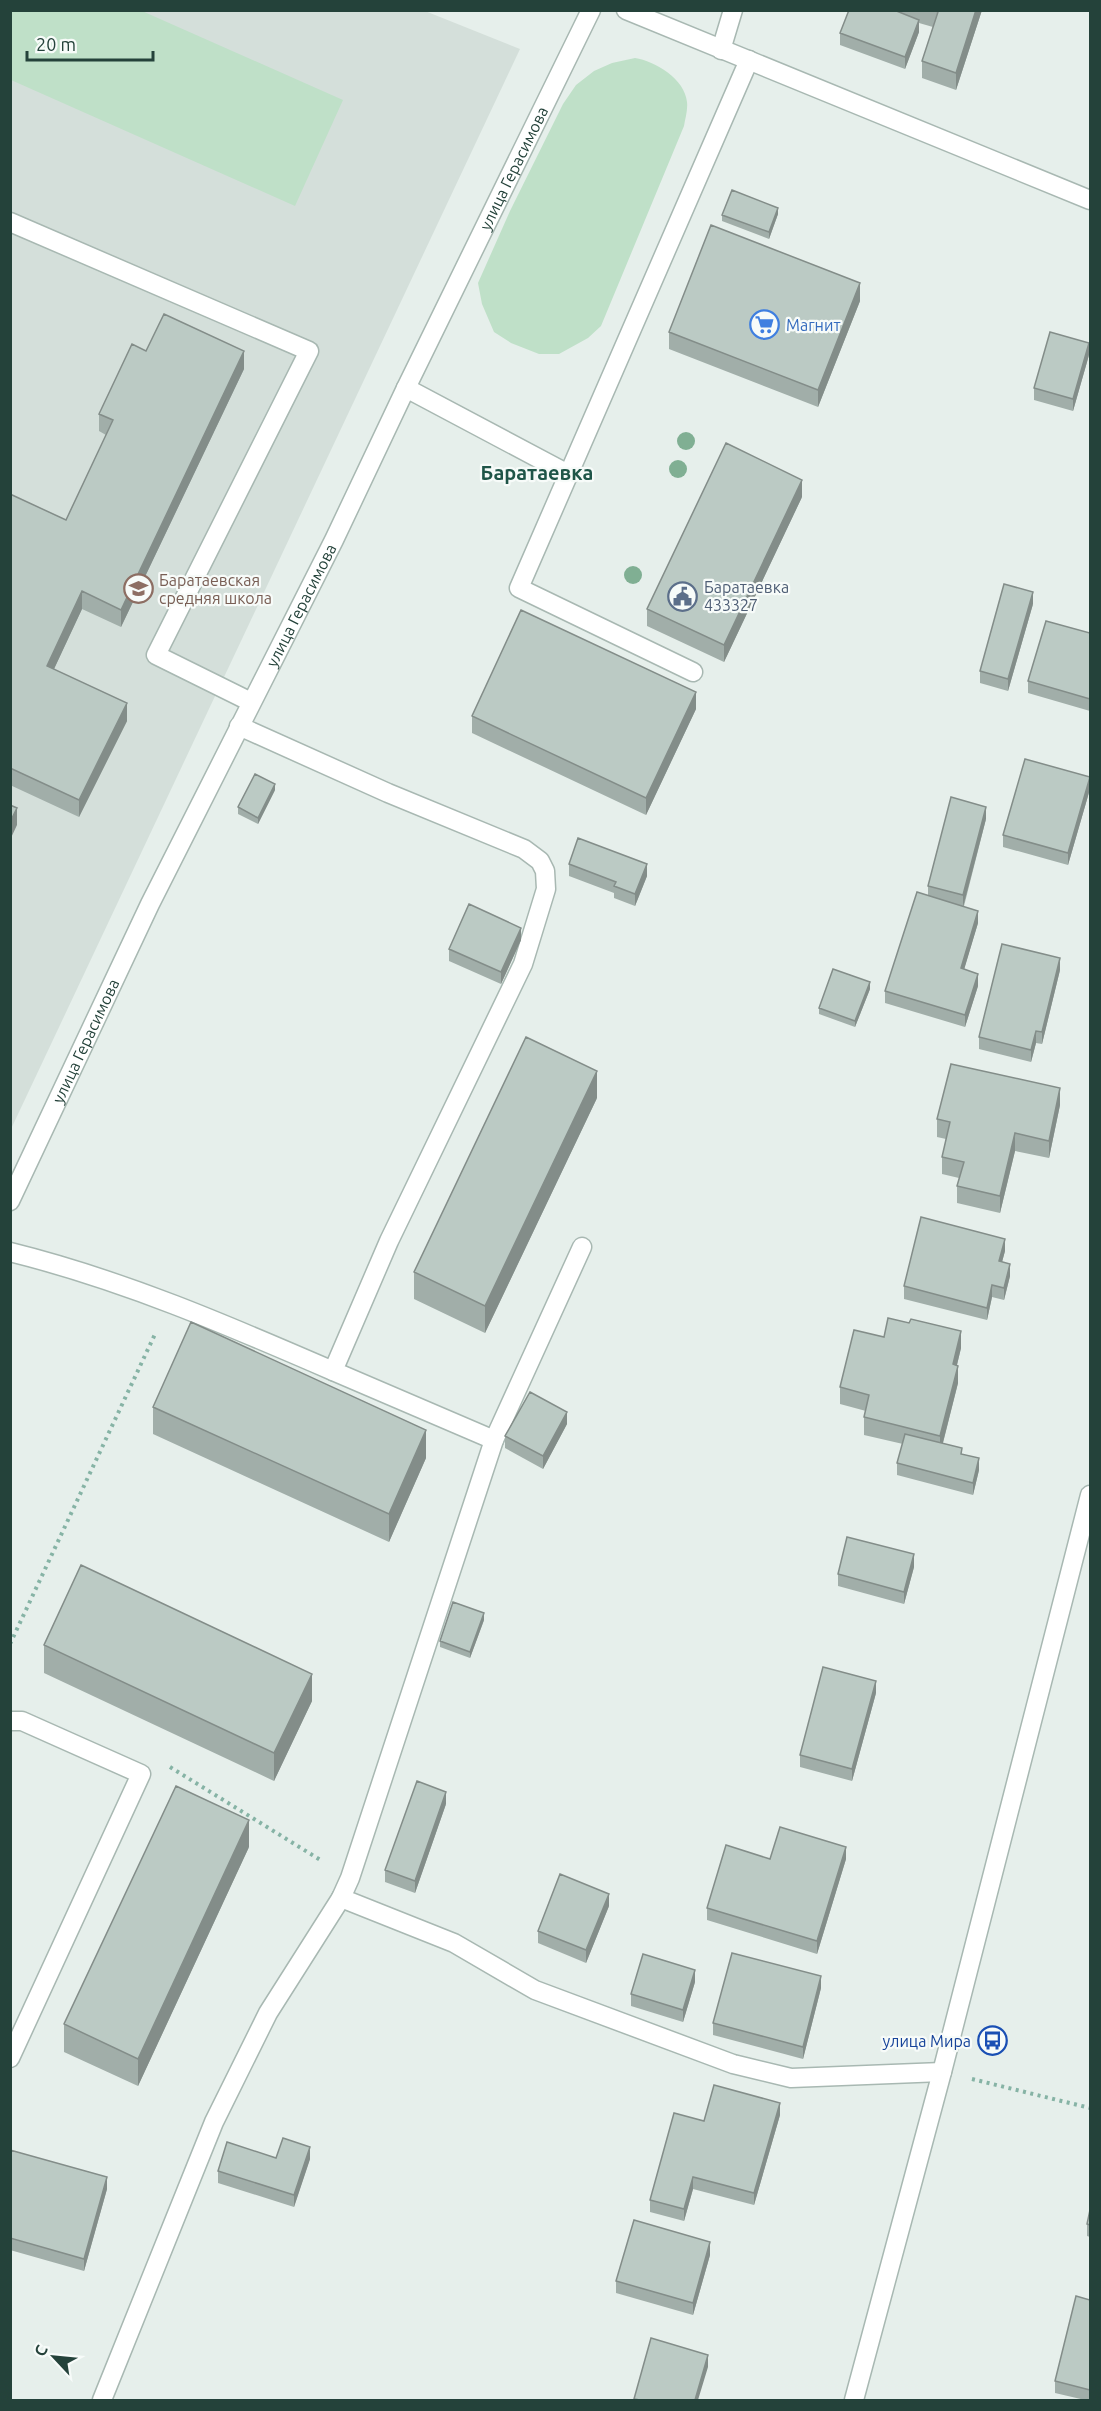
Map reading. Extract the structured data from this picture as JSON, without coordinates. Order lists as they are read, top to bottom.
{
  "streets": {
    "street": ["улица Герасимова"]
  },
  "districts": ["Баратаевка"],
  "places": {
    "supermarket": ["Магнит"],
    "school or university": ["Баратаевская средняя школа"],
    "public building": ["Баратаевка 433327"],
    "bus stop": ["улица Мира"]
  },
  "scale_bar": "20 m",
  "north": "top left"
}
